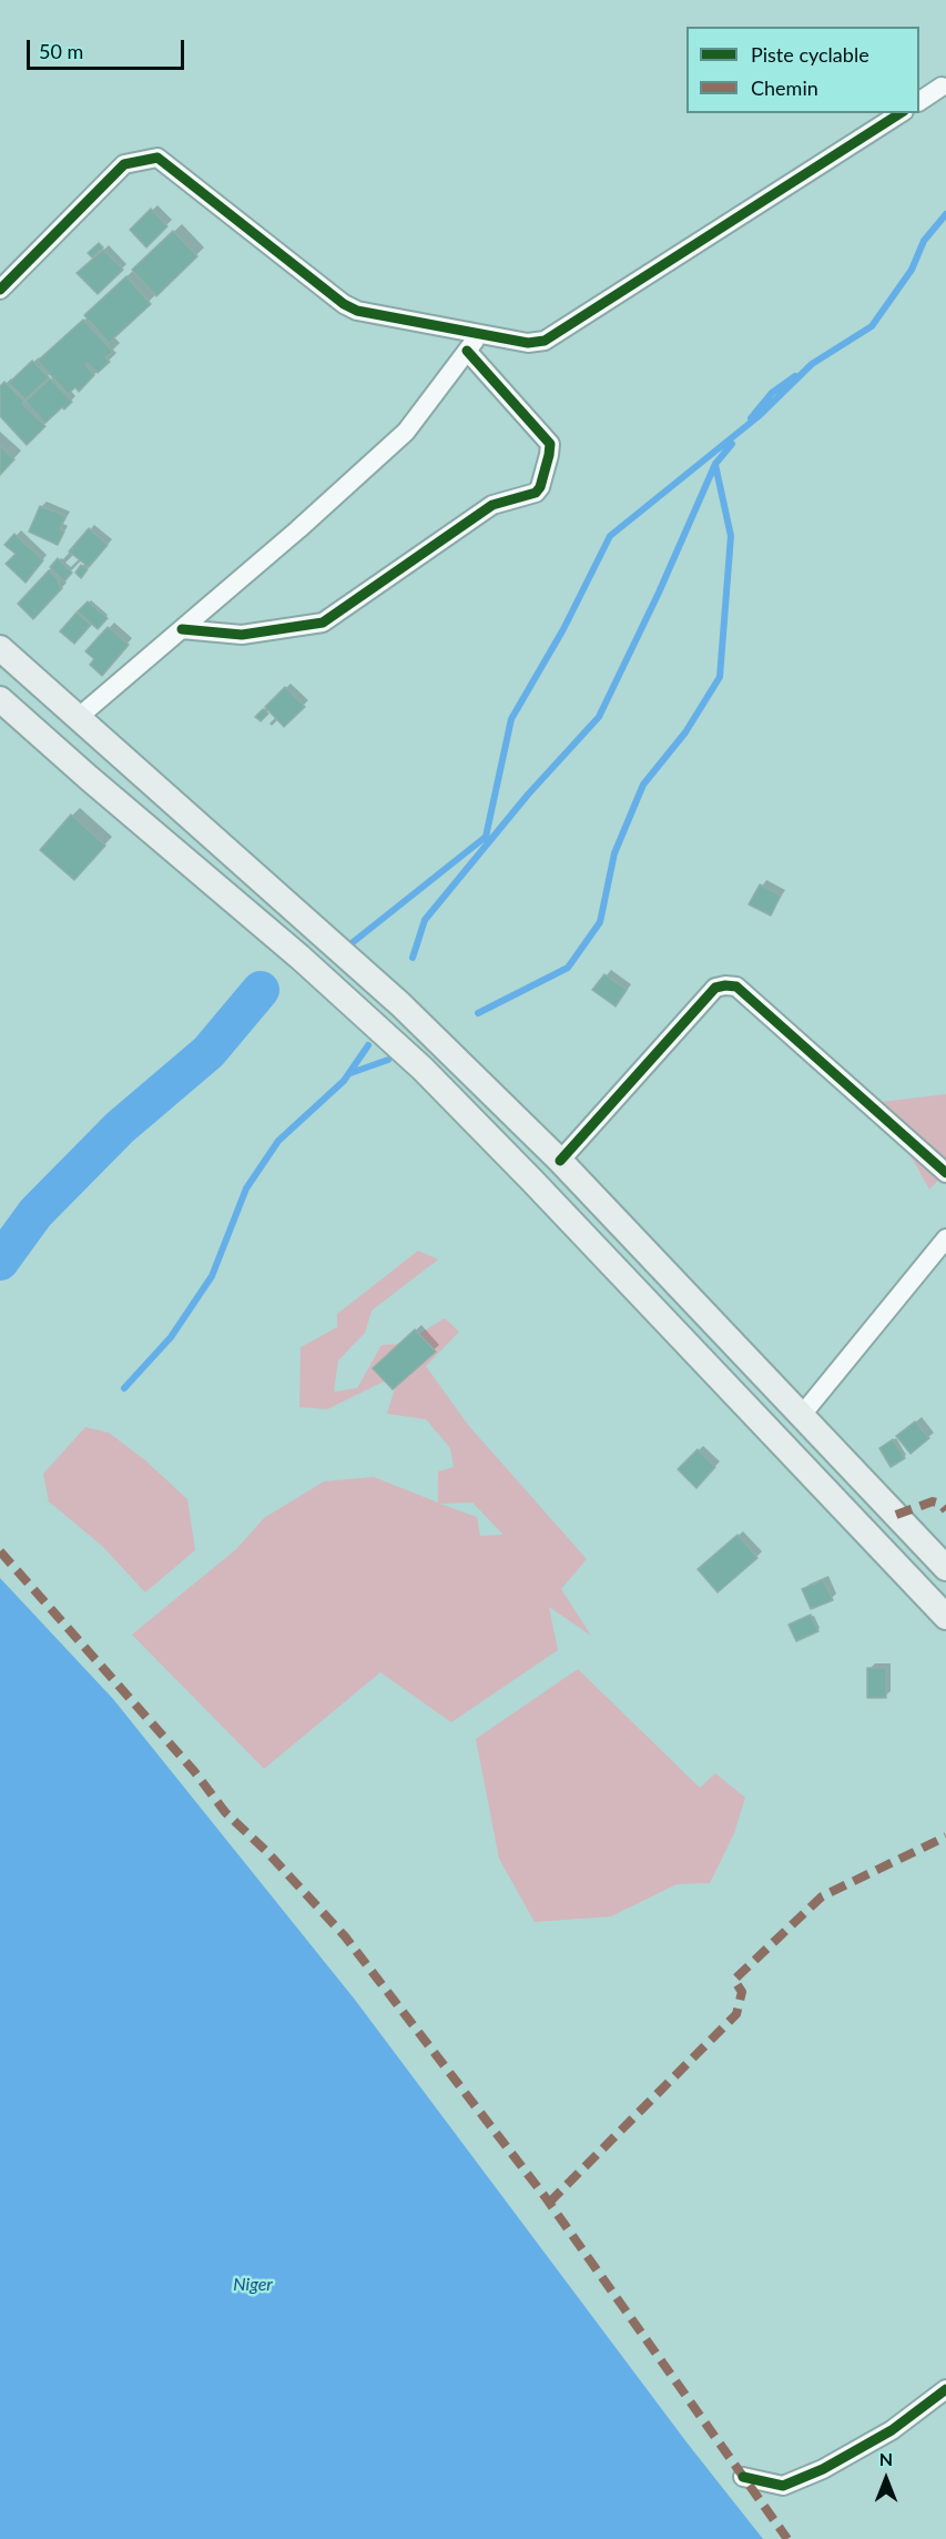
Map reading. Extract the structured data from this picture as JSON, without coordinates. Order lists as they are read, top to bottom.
{
  "water": ["Niger"],
  "legend": ["Piste cyclable", "Chemin"],
  "scale_bar": "50 m",
  "north": "top"
}
